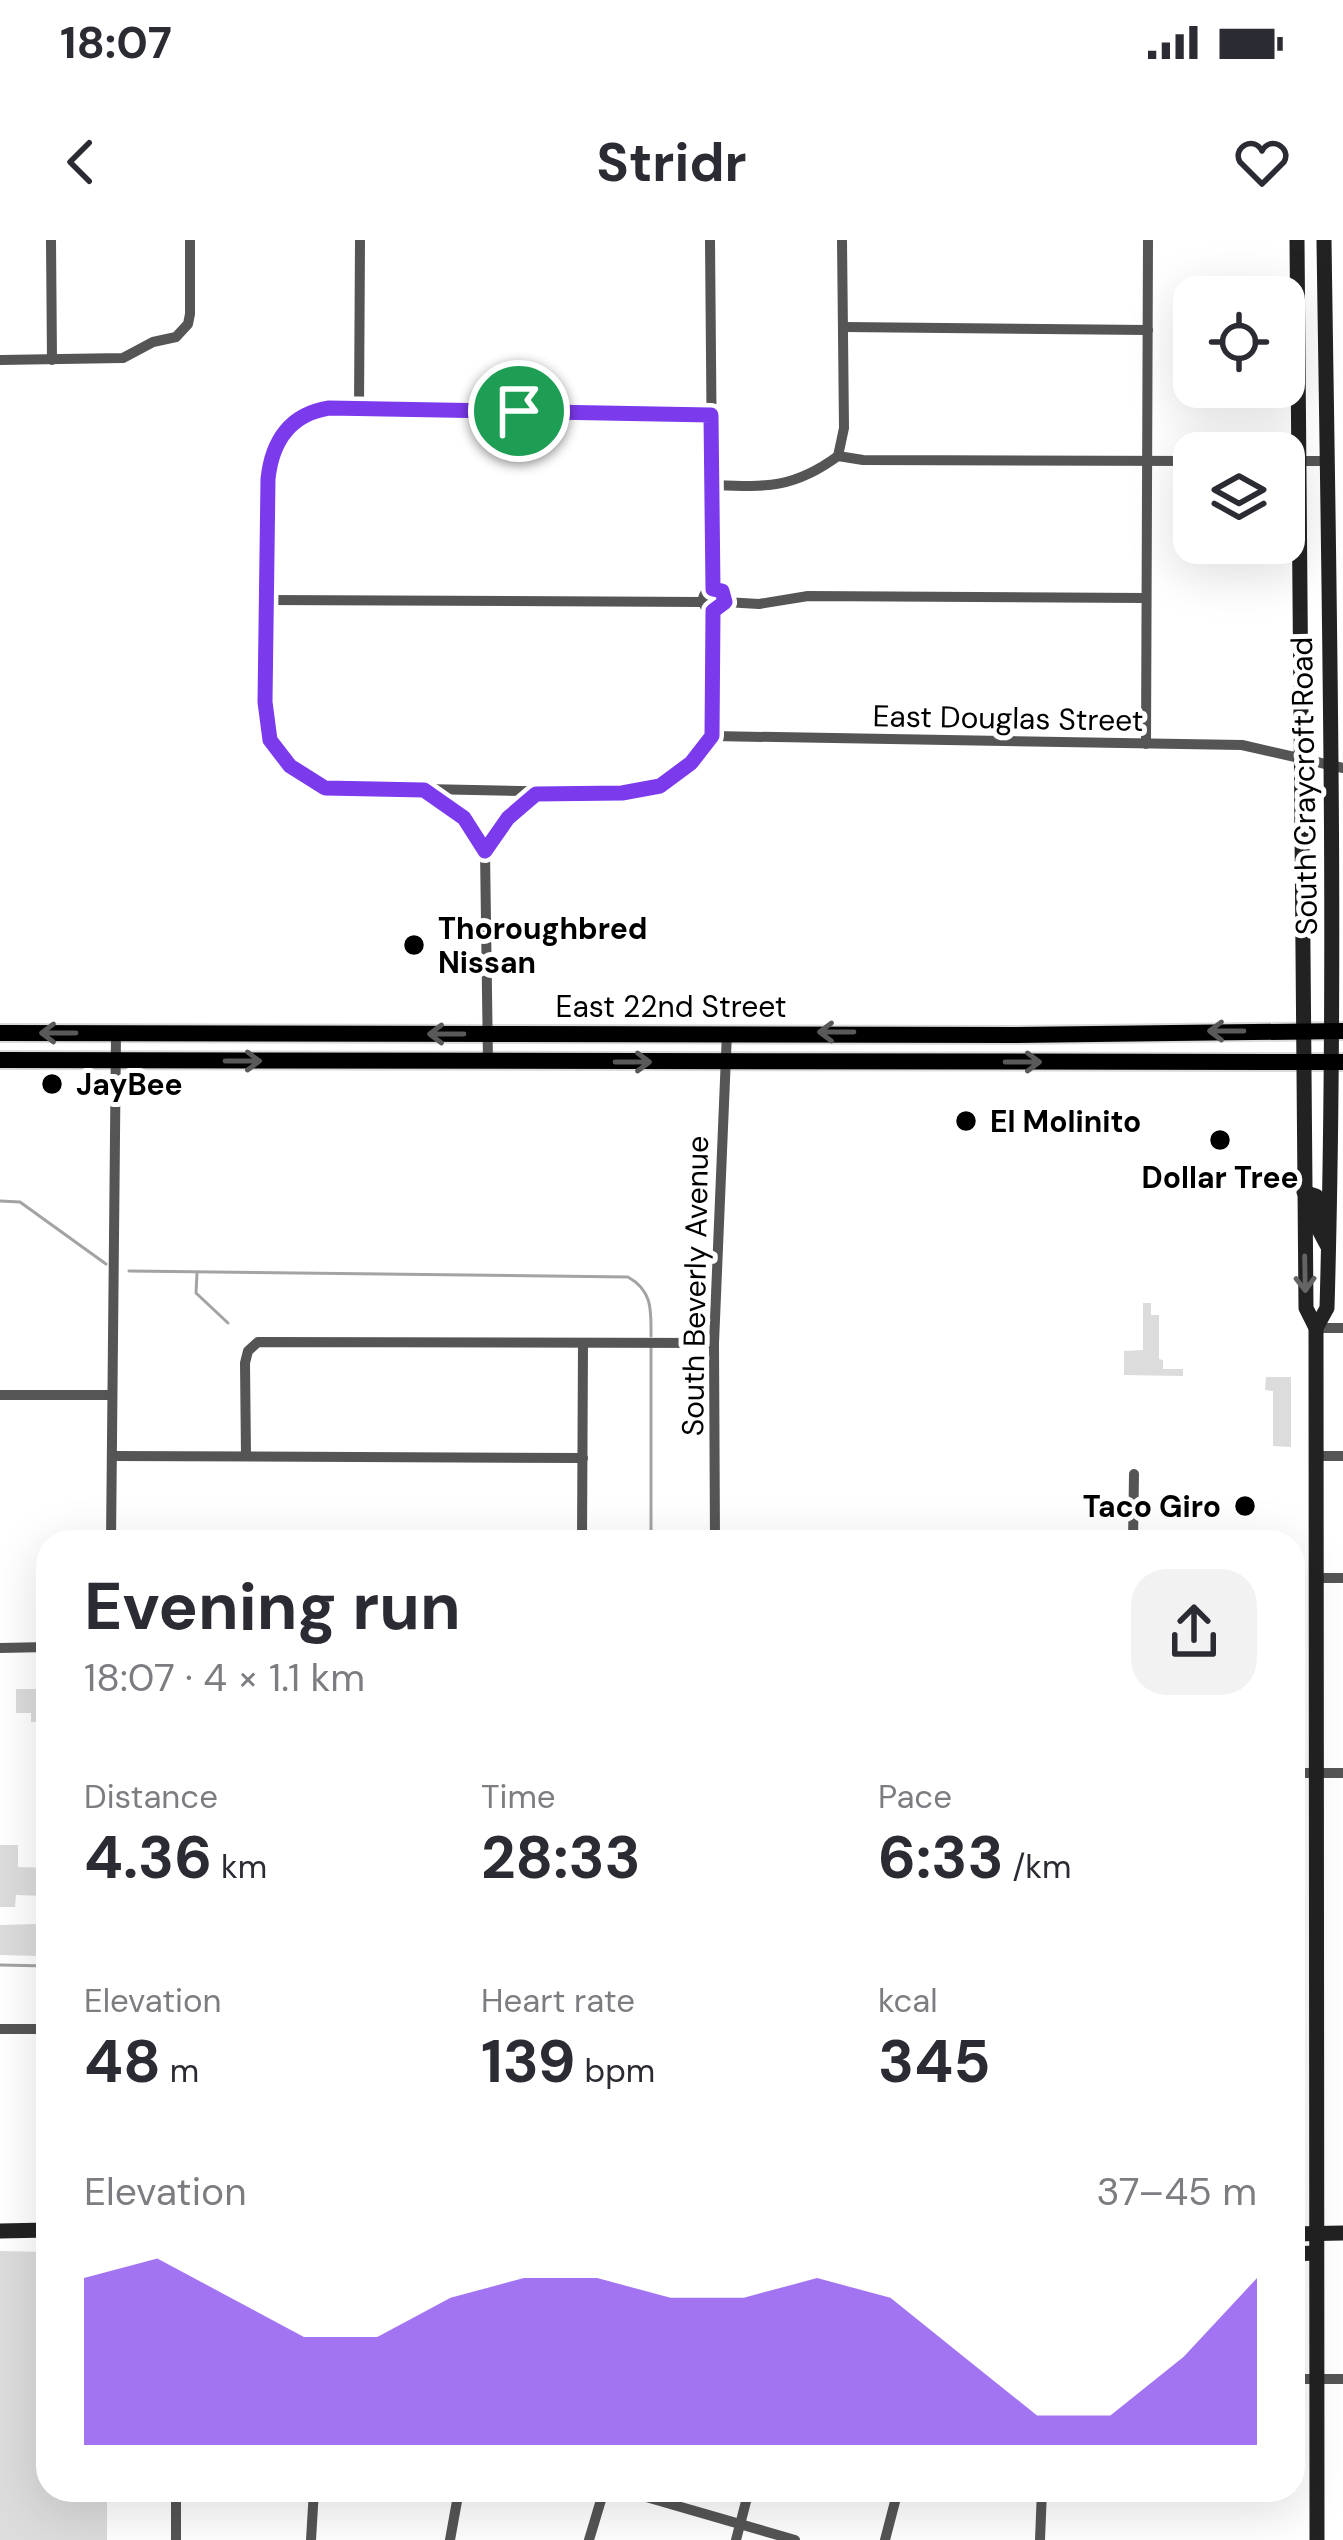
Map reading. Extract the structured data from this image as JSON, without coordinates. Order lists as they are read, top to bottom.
{
  "streets": {
    "main road": ["South Craycroft Road", "East 22nd Street"],
    "street": ["East Douglas Street", "South Beverly Avenue"]
  },
  "crossings": [
    ["East Douglas Street", "South Craycroft Road"],
    ["South Craycroft Road", "East 22nd Street"],
    ["East 22nd Street", "South Beverly Avenue"]
  ],
  "places": [
    "Thoroughbred Nissan",
    "JayBee",
    "El Molinito",
    "Dollar Tree",
    "Taco Giro"
  ],
  "page": {
    "status": "18:07",
    "header": "Stridr",
    "heading": ["Evening run", "18:07 · 4 × 1.1 km"],
    "stats": [
      ["Distance", "4.36 km"],
      ["Time", "28:33"],
      ["Pace", "6:33 /km"],
      ["Elevation", "48 m"],
      ["Heart rate", "139 bpm"],
      ["kcal", "345"]
    ],
    "chart": ["Elevation", "37–45 m"]
  }
}
